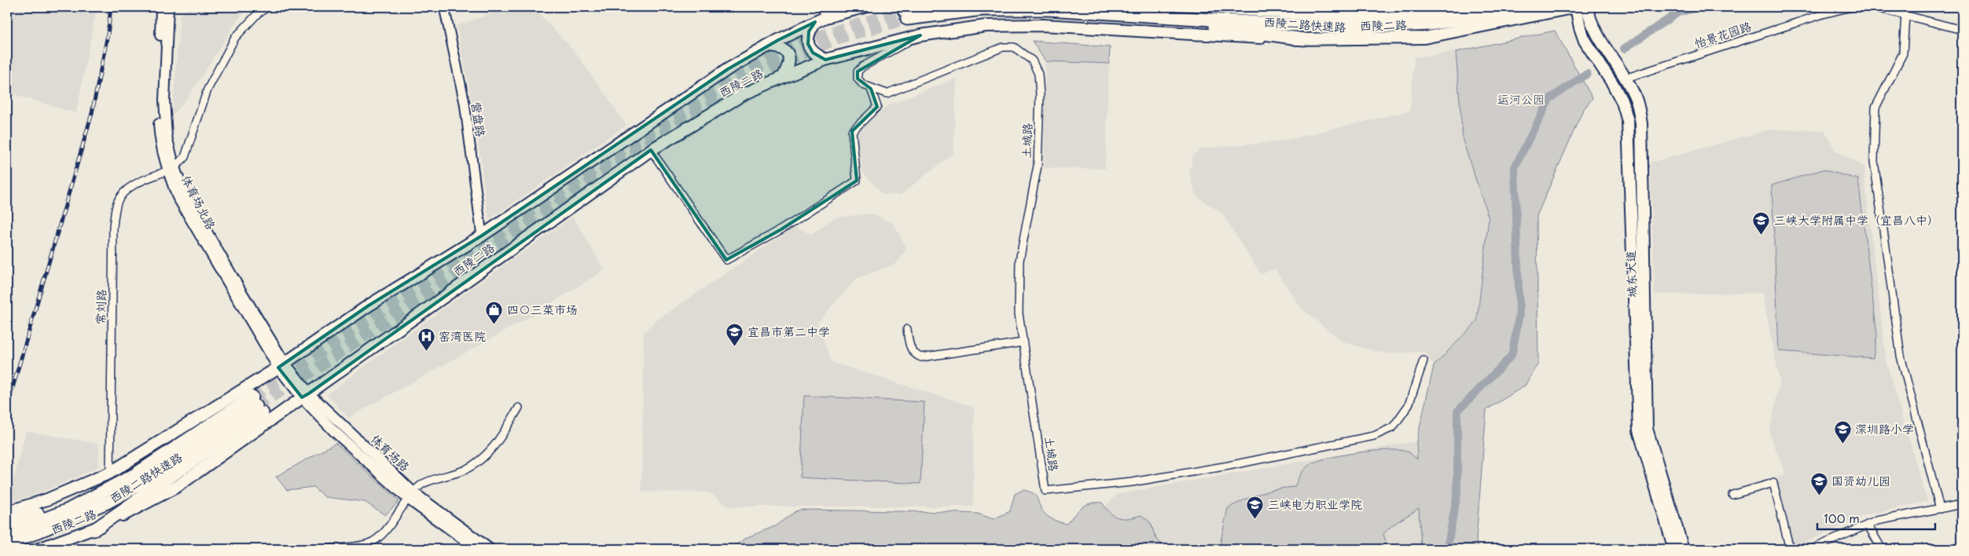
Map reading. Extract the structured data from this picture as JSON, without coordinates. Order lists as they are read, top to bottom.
{
  "streets": {
    "highway": ["西陵二路快速路"],
    "main road": [
      "西陵二路",
      "体育场北路",
      "城东大道",
      "体育场路"
    ],
    "street": [
      "怡景花园路",
      "营盘路",
      "土城路",
      "常刘路"
    ]
  },
  "crossings": [
    ["西陵二路", "营盘路"],
    ["西陵二路", "体育场北路"],
    ["西陵二路", "城东大道"],
    ["西陵二路", "常刘路"],
    ["西陵二路", "体育场路"],
    ["怡景花园路", "城东大道"],
    ["体育场北路", "常刘路"],
    ["体育场北路", "体育场路"]
  ],
  "parks": ["运河公园"],
  "places": {
    "school or university": [
      "三峡大学附属中学（宜昌八中）",
      "宜昌市第二中学",
      "深圳路小学",
      "国资幼儿园",
      "三峡电力职业学院"
    ],
    "shop": ["四〇三菜市场"],
    "hospital": ["窑湾医院"]
  },
  "scale_bar": "100 m"
}
